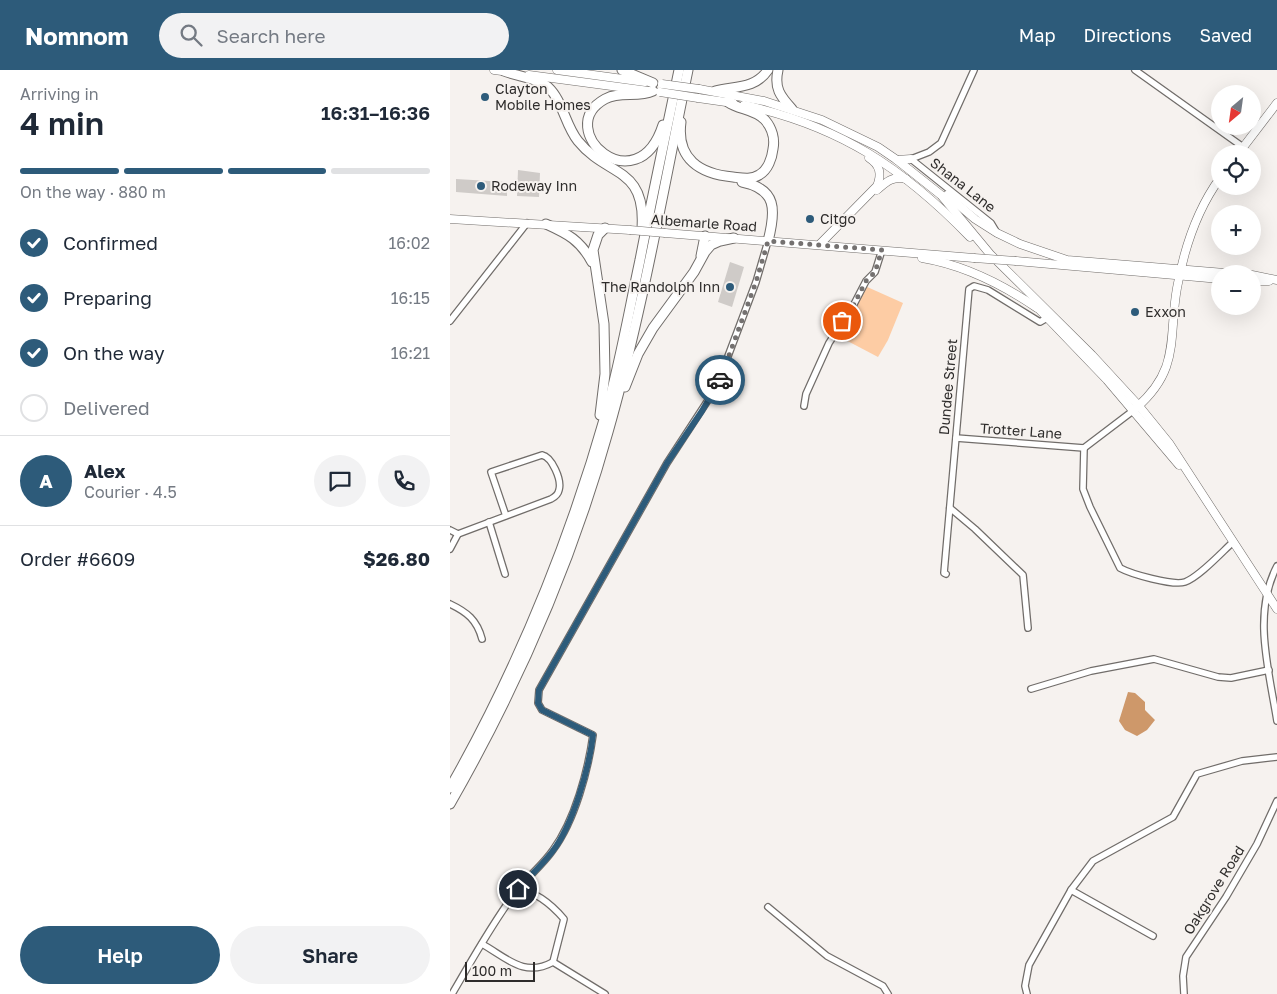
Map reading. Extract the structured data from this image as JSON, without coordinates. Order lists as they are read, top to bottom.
{
  "streets": {
    "main road": ["Albemarle Road"],
    "street": [
      "Shana Lane",
      "Dundee Street",
      "Trotter Lane",
      "Oakgrove Road"
    ]
  },
  "crossings": [
    ["Dundee Street", "Trotter Lane"]
  ],
  "places": [
    "Clayton Mobile Homes",
    "Rodeway Inn",
    "Citgo",
    "The Randolph Inn",
    "Exxon"
  ],
  "scale_bar": "100 m",
  "north": "bottom left",
  "page": {
    "header": "Nomnom",
    "search": "Search here",
    "nav": ["Map", "Directions", "Saved"],
    "heading": ["4 min", "Arriving in", "16:31–16:36"],
    "panel": [
      "Alex",
      "Courier · 4.5",
      "Order #6609",
      "$26.80"
    ],
    "map_buttons": ["+", "−"],
    "bar": "On the way · 880 m",
    "list": [
      ["Confirmed", "16:02"],
      ["Preparing", "16:15"],
      ["On the way", "16:21"],
      "Delivered"
    ],
    "round": "A",
    "buttons": ["Help", "Share"],
    "scale": "100 m"
  }
}
